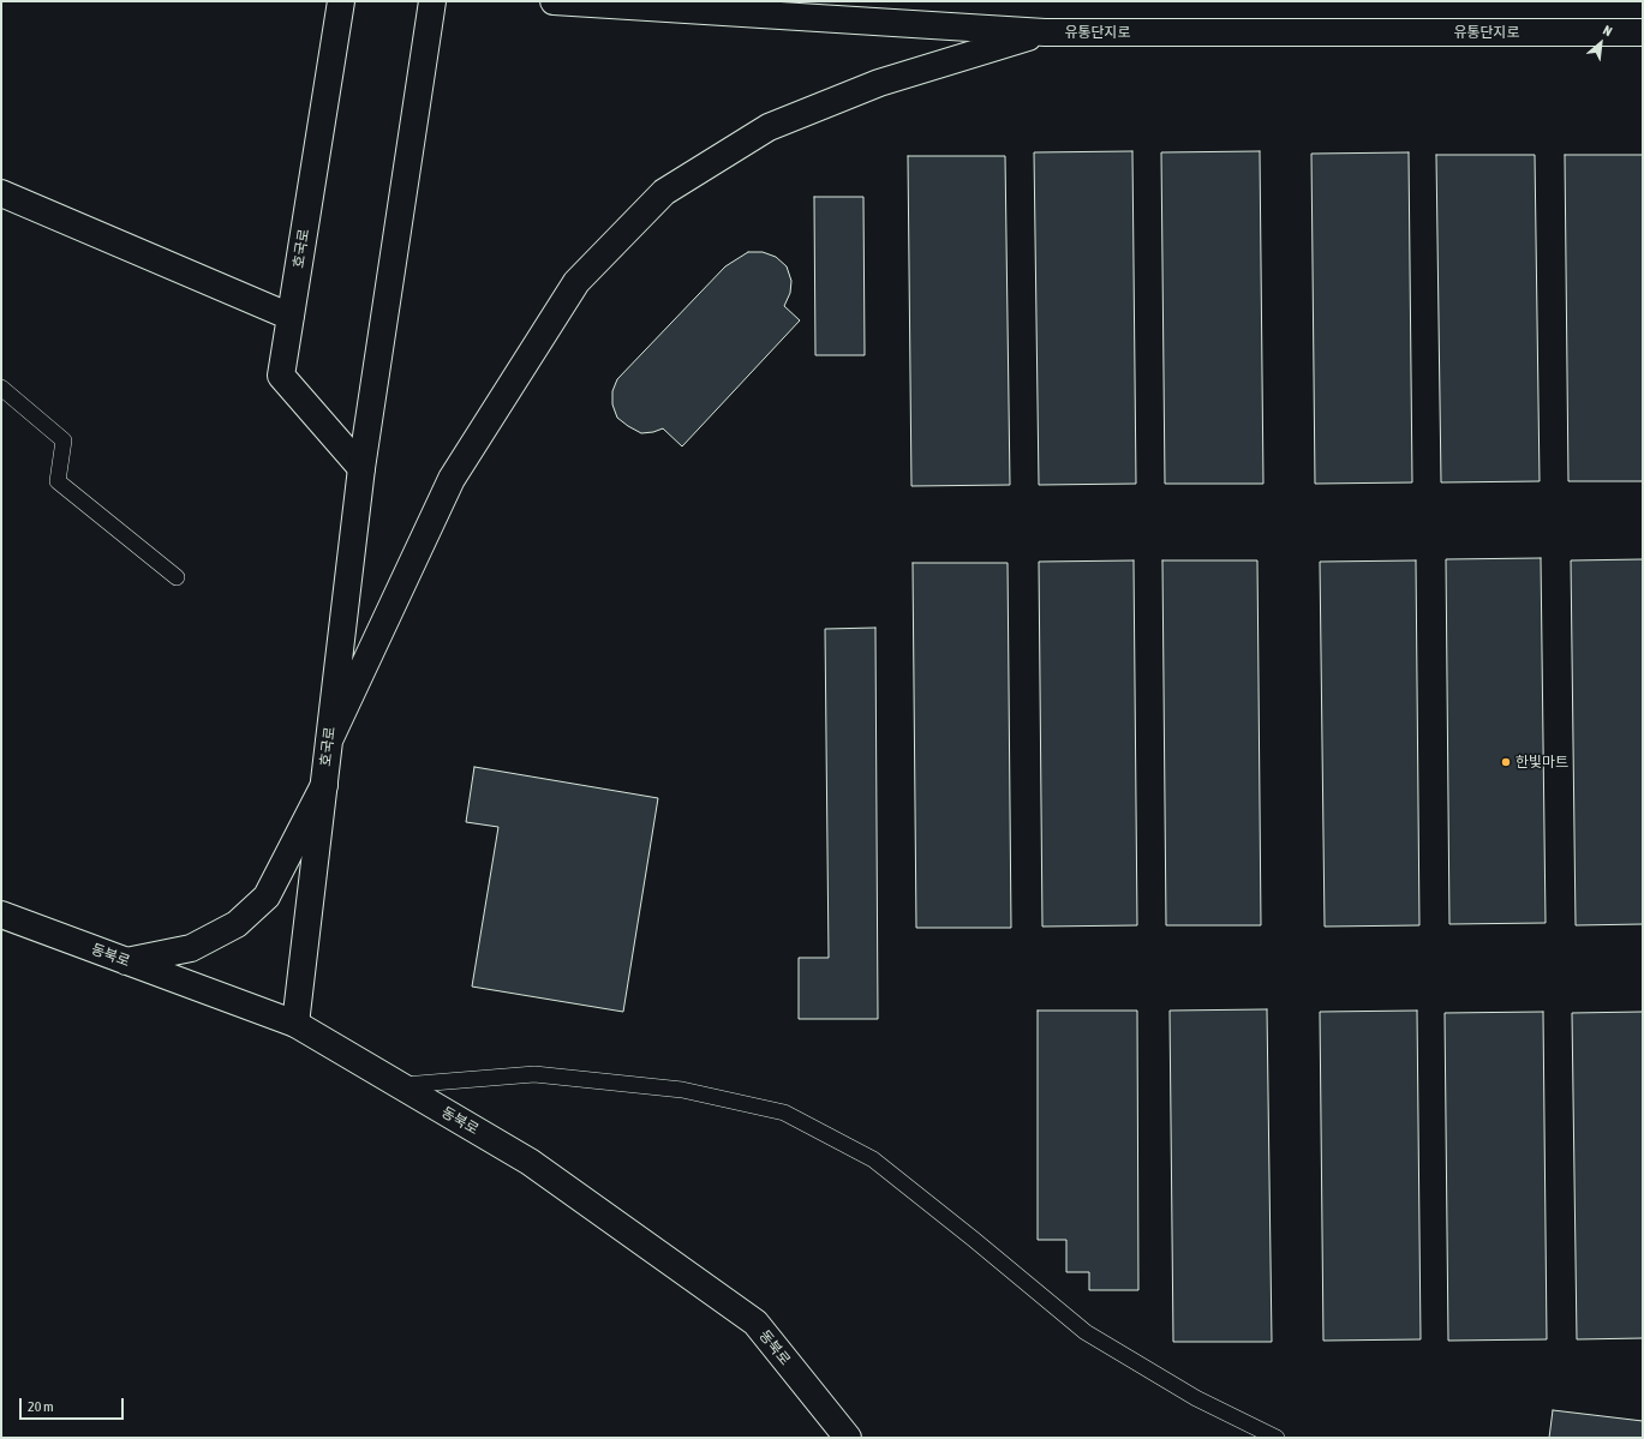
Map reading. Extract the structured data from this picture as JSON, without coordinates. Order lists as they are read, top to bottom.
{
  "streets": {
    "main road": ["유통단지로", "호국로", "동북로"]
  },
  "crossings": [
    ["호국로", "동북로"]
  ],
  "places": ["한빛마트"],
  "scale_bar": "20 m",
  "north": "top right"
}
